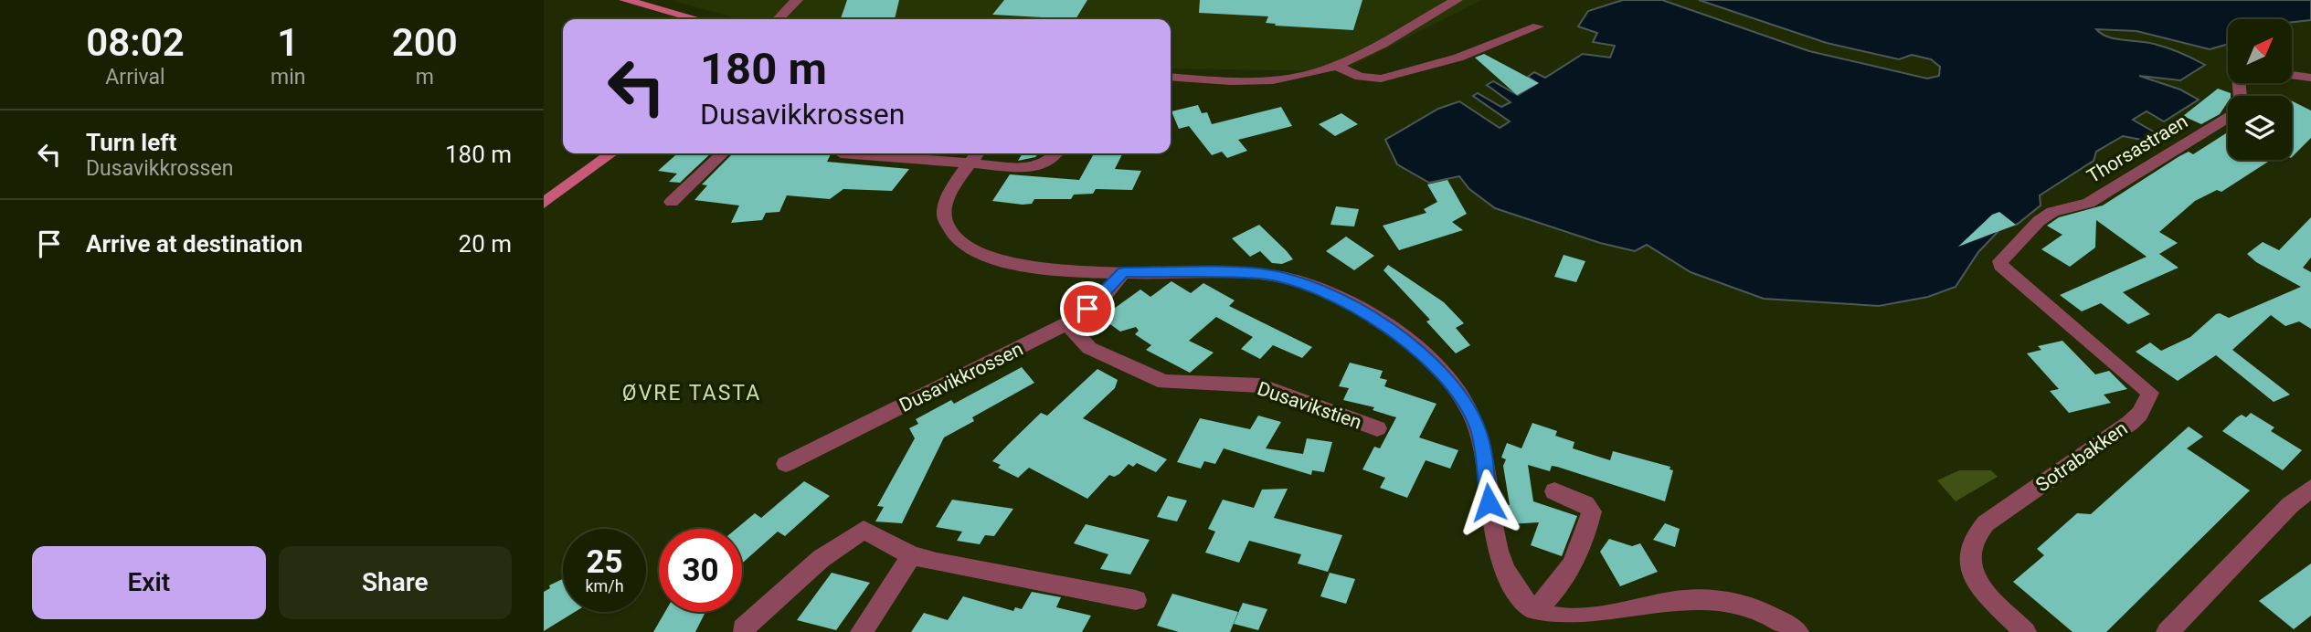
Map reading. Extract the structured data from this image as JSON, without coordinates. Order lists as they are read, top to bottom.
{
  "streets": {
    "street": [
      "Thorsastraen",
      "Dusavikkrossen",
      "Dusavikstien",
      "Sotrabakken"
    ]
  },
  "crossings": [
    ["Thorsastraen", "Sotrabakken"],
    ["Dusavikkrossen", "Dusavikstien"]
  ],
  "districts": ["ØVRE TASTA"],
  "north": "top right",
  "page": {
    "eta": [
      "08:02",
      "Arrival",
      "1",
      "min",
      "200",
      "m"
    ],
    "turn": ["180 m", "Dusavikkrossen"],
    "list": [
      {
        "name": "Turn left",
        "note": "Dusavikkrossen",
        "value": "180 m"
      },
      {
        "name": "Arrive at destination",
        "value": "20 m"
      }
    ],
    "speed": "25 km/h",
    "limit": "30",
    "buttons": ["Exit", "Share"]
  }
}
